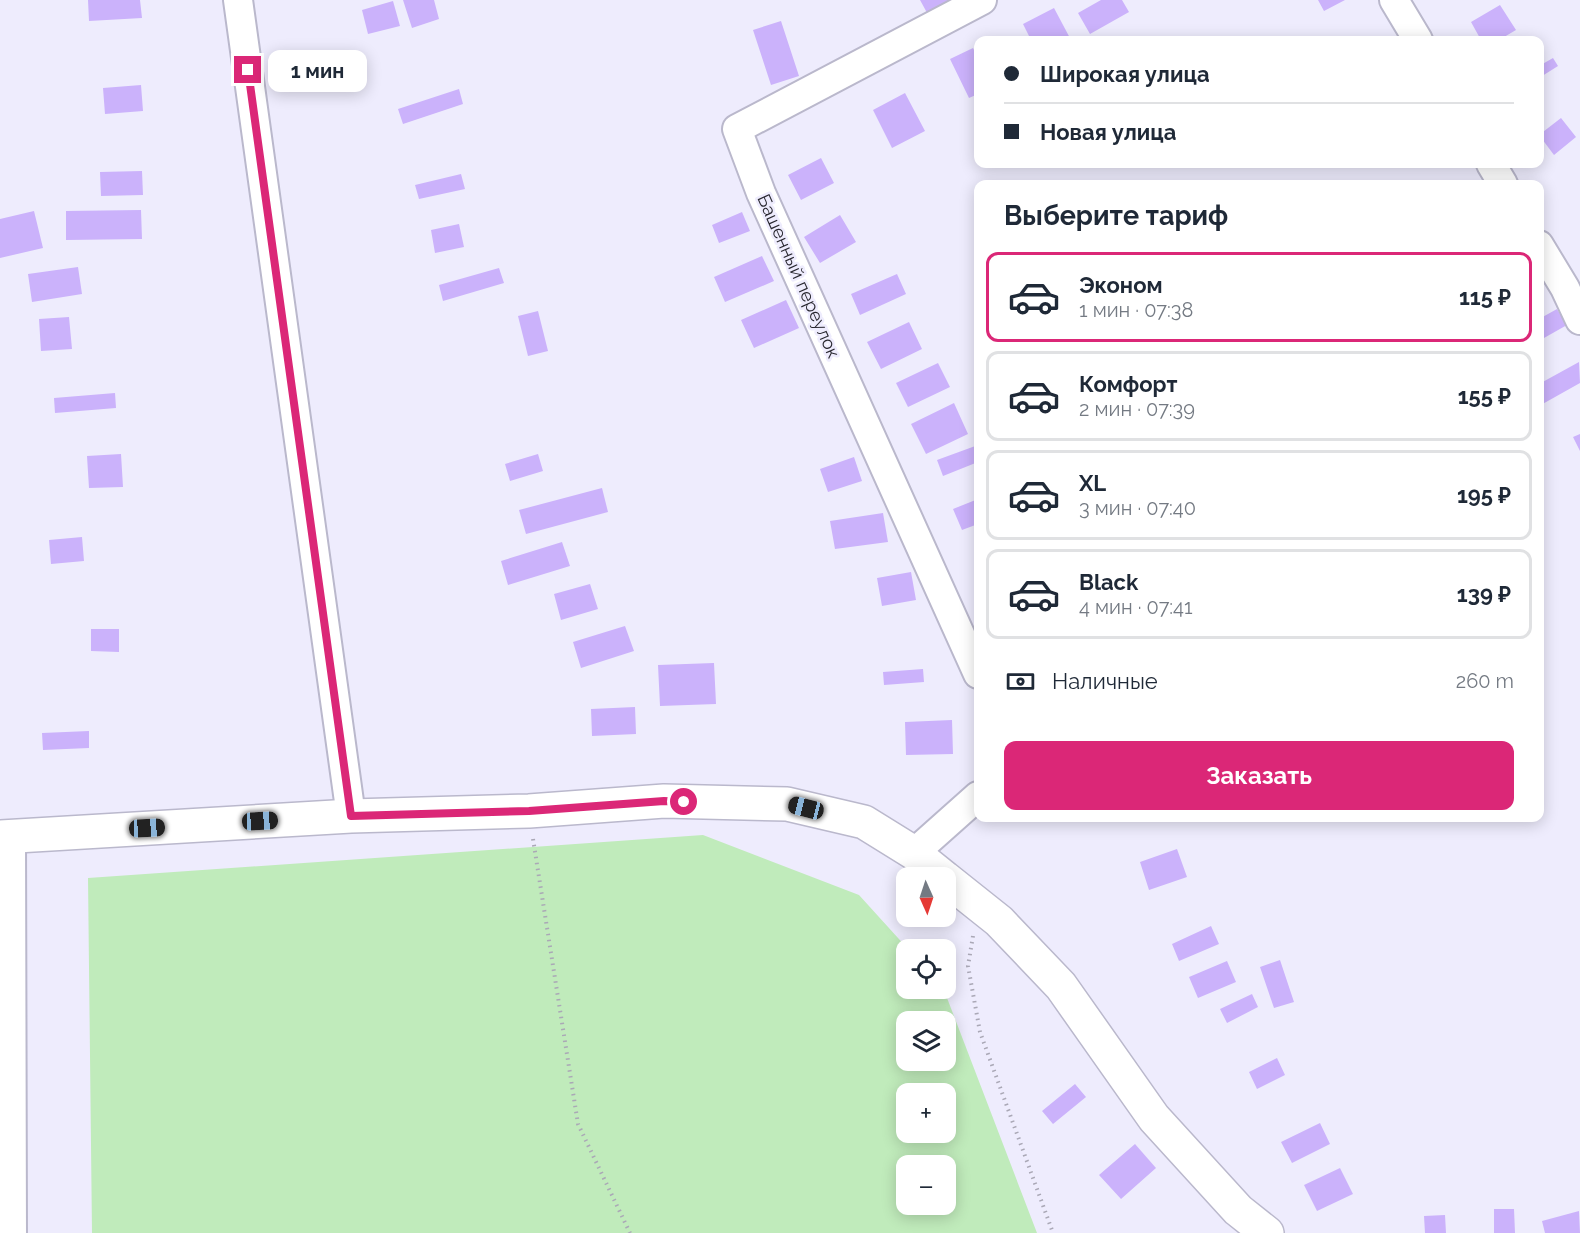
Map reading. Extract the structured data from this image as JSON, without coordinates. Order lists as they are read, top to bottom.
{
  "streets": {
    "street": ["Башенный переулок"]
  },
  "north": "bottom",
  "page": {
    "banner": ["Широкая улица", "Новая улица"],
    "bubble": "1 мин",
    "heading": "Выберите тариф",
    "list": [
      {
        "name": "Эконом",
        "note": "1 мин · 07:38",
        "value": "115 ₽"
      },
      {
        "name": "Комфорт",
        "note": "2 мин · 07:39",
        "value": "155 ₽"
      },
      {
        "name": "XL",
        "note": "3 мин · 07:40",
        "value": "195 ₽"
      },
      {
        "name": "Black",
        "note": "4 мин · 07:41",
        "value": "139 ₽"
      }
    ],
    "pay": ["Наличные", "260 m"],
    "buttons": "Заказать",
    "map_buttons": ["+", "−"]
  }
}
